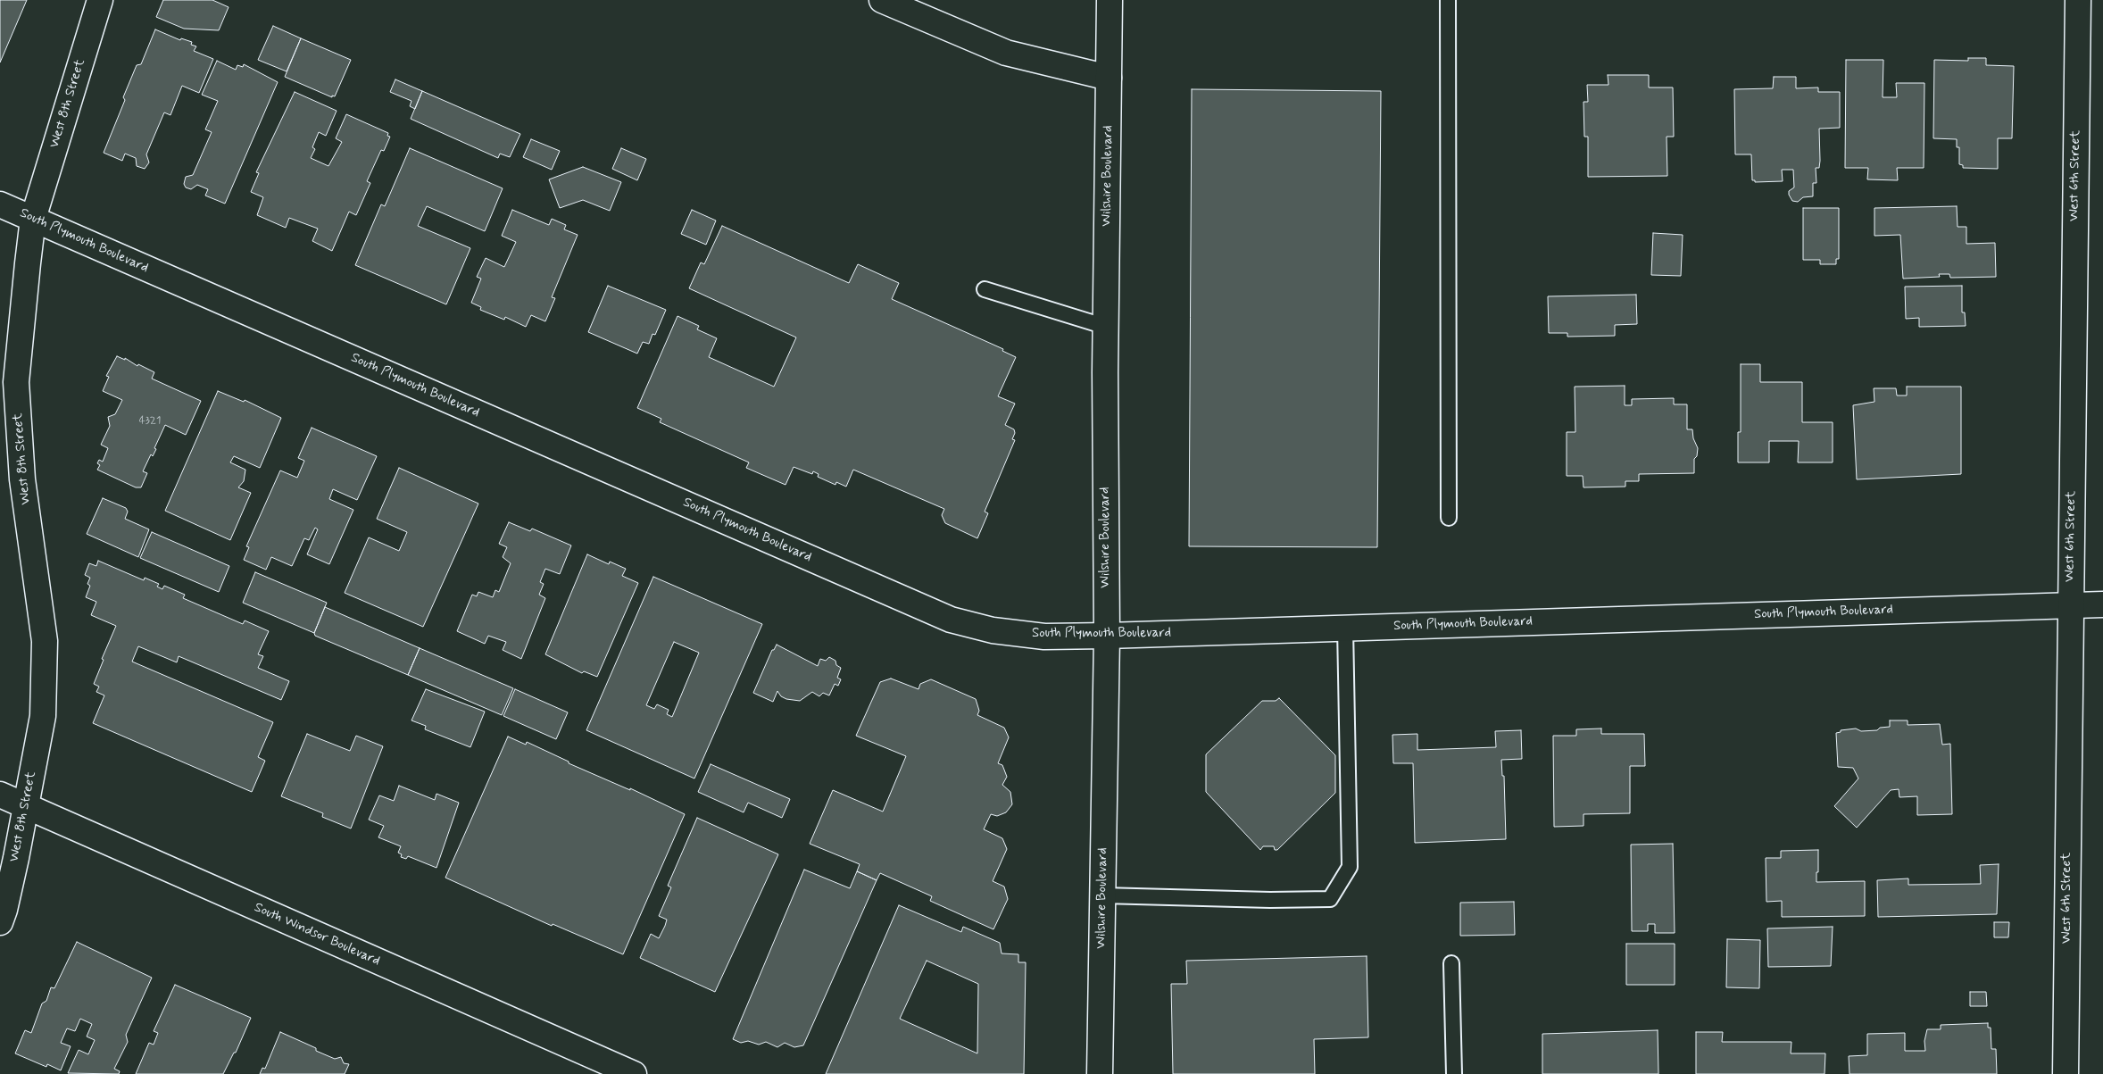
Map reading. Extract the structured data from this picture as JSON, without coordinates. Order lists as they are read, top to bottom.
{
  "streets": {
    "street": [
      "West 8th Street",
      "Wilshire Boulevard",
      "West 6th Street",
      "South Plymouth Boulevard",
      "South Windsor Boulevard"
    ]
  },
  "crossings": [
    ["West 8th Street", "South Plymouth Boulevard"],
    ["West 8th Street", "South Windsor Boulevard"],
    ["Wilshire Boulevard", "South Plymouth Boulevard"],
    ["West 6th Street", "South Plymouth Boulevard"]
  ],
  "house_numbers": ["4321"]
}
